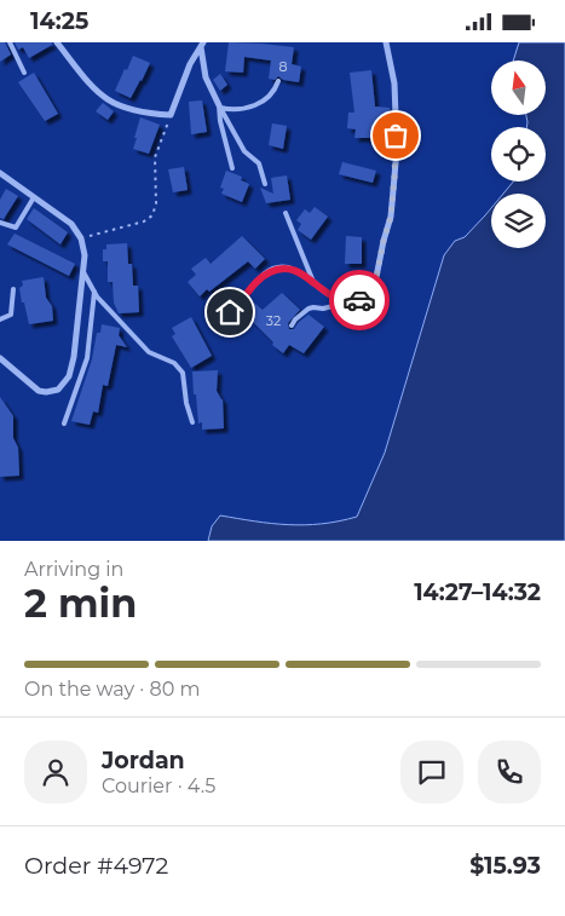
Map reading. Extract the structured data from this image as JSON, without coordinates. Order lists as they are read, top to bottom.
{
  "house_numbers": ["8", "32"],
  "north": "top",
  "page": {
    "status": "14:25",
    "heading": ["2 min", "Arriving in", "14:27–14:32"],
    "panel": [
      "Jordan",
      "Courier · 4.5",
      "Order #4972",
      "$15.93"
    ],
    "bar": "On the way · 80 m"
  }
}
